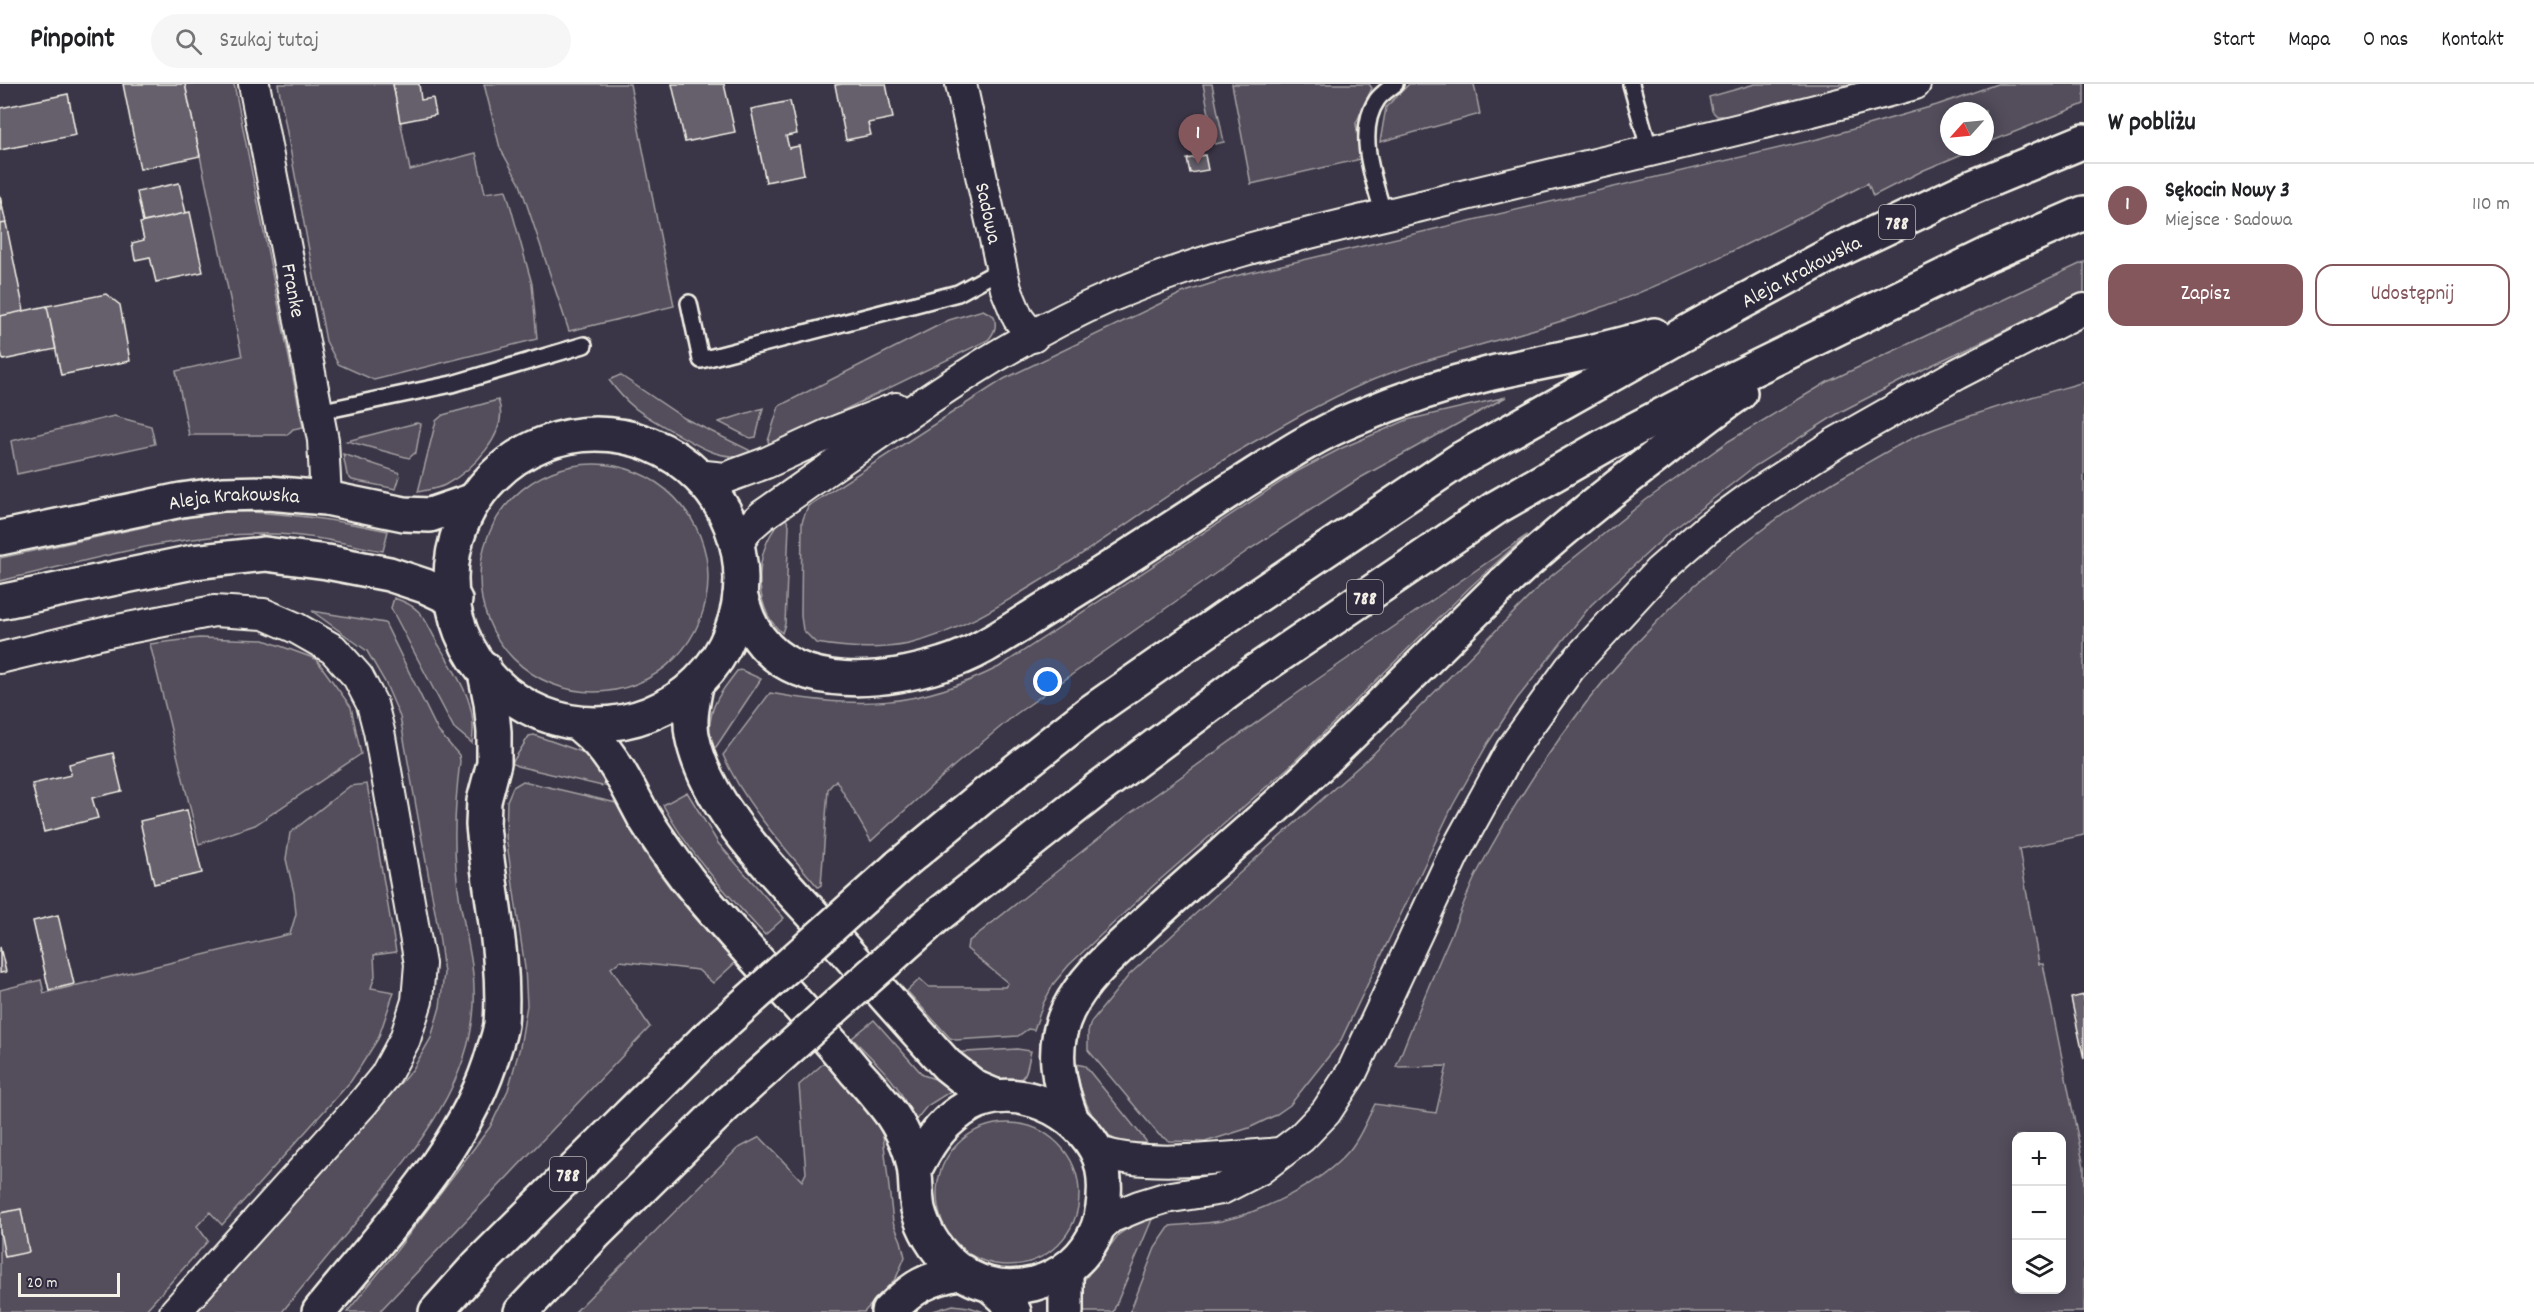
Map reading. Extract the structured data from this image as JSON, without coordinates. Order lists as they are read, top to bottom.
{
  "streets": {
    "main road": ["788", "Aleja Krakowska"],
    "street": ["Sadowa", "Franke"]
  },
  "crossings": [
    ["788", "Aleja Krakowska"],
    ["Aleja Krakowska", "Franke"]
  ],
  "scale_bar": "20 m",
  "north": "bottom left",
  "page": {
    "header": "Pinpoint",
    "search": "Szukaj tutaj",
    "nav": [
      "Start",
      "Mapa",
      "O nas",
      "Kontakt"
    ],
    "heading": "W pobliżu",
    "pins": "1",
    "list": [
      {
        "mark": "1",
        "name": "Sękocin Nowy 3",
        "note": "Miejsce · Sadowa",
        "value": "110 m"
      }
    ],
    "buttons": ["Zapisz", "Udostępnij"],
    "map_buttons": ["+", "−"],
    "scale": "20 m"
  }
}
